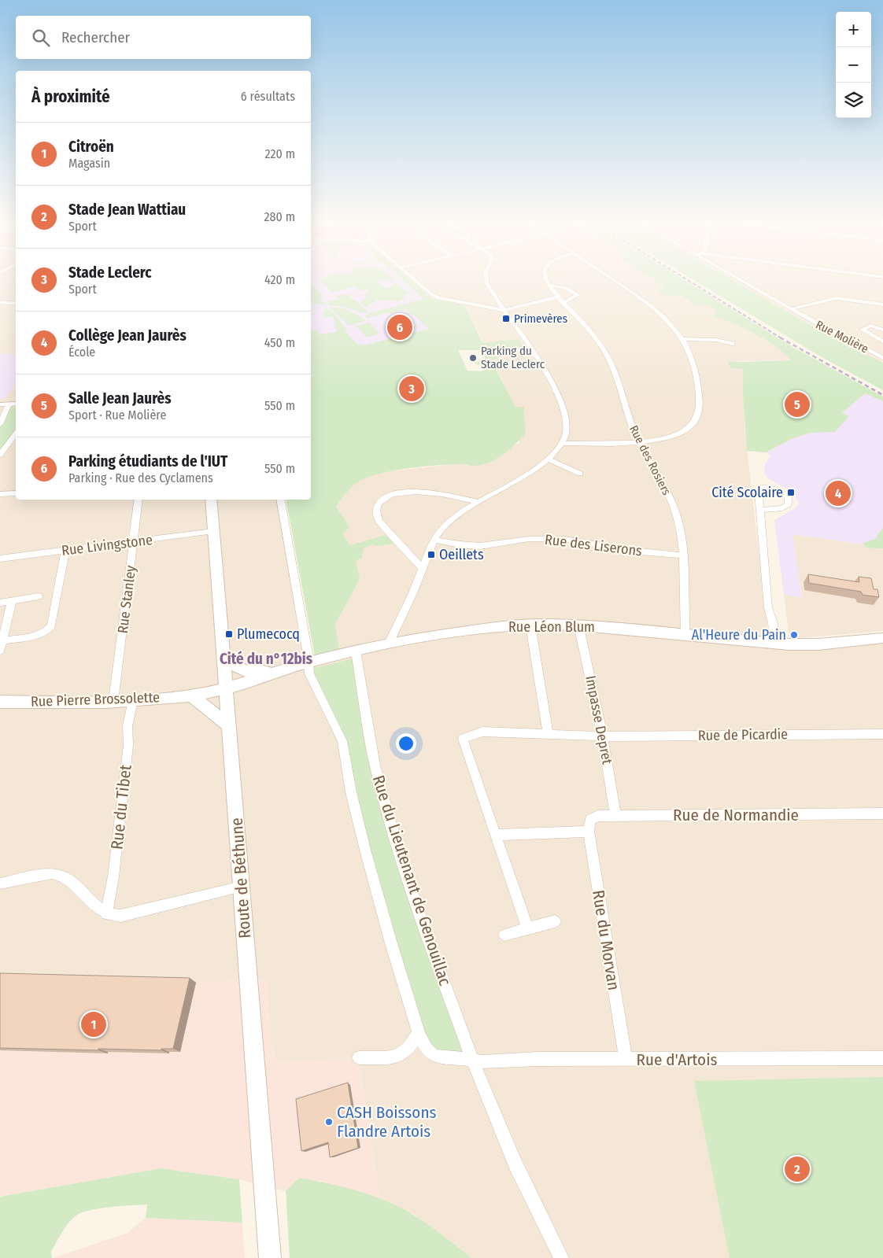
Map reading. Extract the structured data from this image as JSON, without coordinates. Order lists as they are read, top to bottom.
{
  "streets": {
    "main road": ["Route de Béthune"],
    "street": [
      "Rue Molière",
      "Rue des Rosiers",
      "Rue Livingstone",
      "Rue des Liserons",
      "Rue Stanley",
      "Rue Léon Blum",
      "Rue Pierre Brossolette",
      "Impasse Depret",
      "Rue de Picardie",
      "Rue du Tibet",
      "Rue de Normandie",
      "Rue du Lieutenant de Genouillac",
      "Rue du Morvan",
      "Rue d'Artois"
    ]
  },
  "crossings": [
    ["Rue des Rosiers", "Rue des Liserons"],
    ["Rue des Rosiers", "Rue Léon Blum"],
    ["Rue Livingstone", "Rue Stanley"],
    ["Rue Livingstone", "Route de Béthune"],
    ["Rue Stanley", "Rue Pierre Brossolette"],
    ["Rue Léon Blum", "Rue Pierre Brossolette"],
    ["Rue Léon Blum", "Impasse Depret"],
    ["Rue Léon Blum", "Route de Béthune"],
    ["Rue Léon Blum", "Rue du Lieutenant de Genouillac"],
    ["Rue Pierre Brossolette", "Rue du Tibet"],
    ["Rue Pierre Brossolette", "Route de Béthune"],
    ["Impasse Depret", "Rue de Picardie"],
    ["Impasse Depret", "Rue de Normandie"],
    ["Rue de Picardie", "Rue de Normandie"],
    ["Rue de Normandie", "Rue du Morvan"],
    ["Rue du Lieutenant de Genouillac", "Rue d'Artois"],
    ["Rue du Morvan", "Rue d'Artois"]
  ],
  "districts": ["Cité du n°12bis"],
  "places": {
    "transit": [
      "Primevères",
      "Cité Scolaire",
      "Oeillets",
      "Plumecocq"
    ],
    "other": ["Parking du Stade Leclerc", "Al'Heure du Pain", "CASH Boissons Flandre Artois"]
  },
  "page": {
    "map_buttons": ["+", "−"],
    "search": "Rechercher",
    "heading": ["À proximité", "6 résultats"],
    "list": [
      {
        "mark": "1",
        "name": "Citroën",
        "note": "Magasin",
        "value": "220 m"
      },
      {
        "mark": "2",
        "name": "Stade Jean Wattiau",
        "note": "Sport",
        "value": "280 m"
      },
      {
        "mark": "3",
        "name": "Stade Leclerc",
        "note": "Sport",
        "value": "420 m"
      },
      {
        "mark": "4",
        "name": "Collège Jean Jaurès",
        "note": "École",
        "value": "450 m"
      },
      {
        "mark": "5",
        "name": "Salle Jean Jaurès",
        "note": "Sport · Rue Molière",
        "value": "550 m"
      },
      {
        "mark": "6",
        "name": "Parking étudiants de l'IUT",
        "note": "Parking · Rue des Cyclamens",
        "value": "550 m"
      }
    ],
    "pins": [
      "6",
      "3",
      "5",
      "4",
      "1",
      "2"
    ]
  }
}
